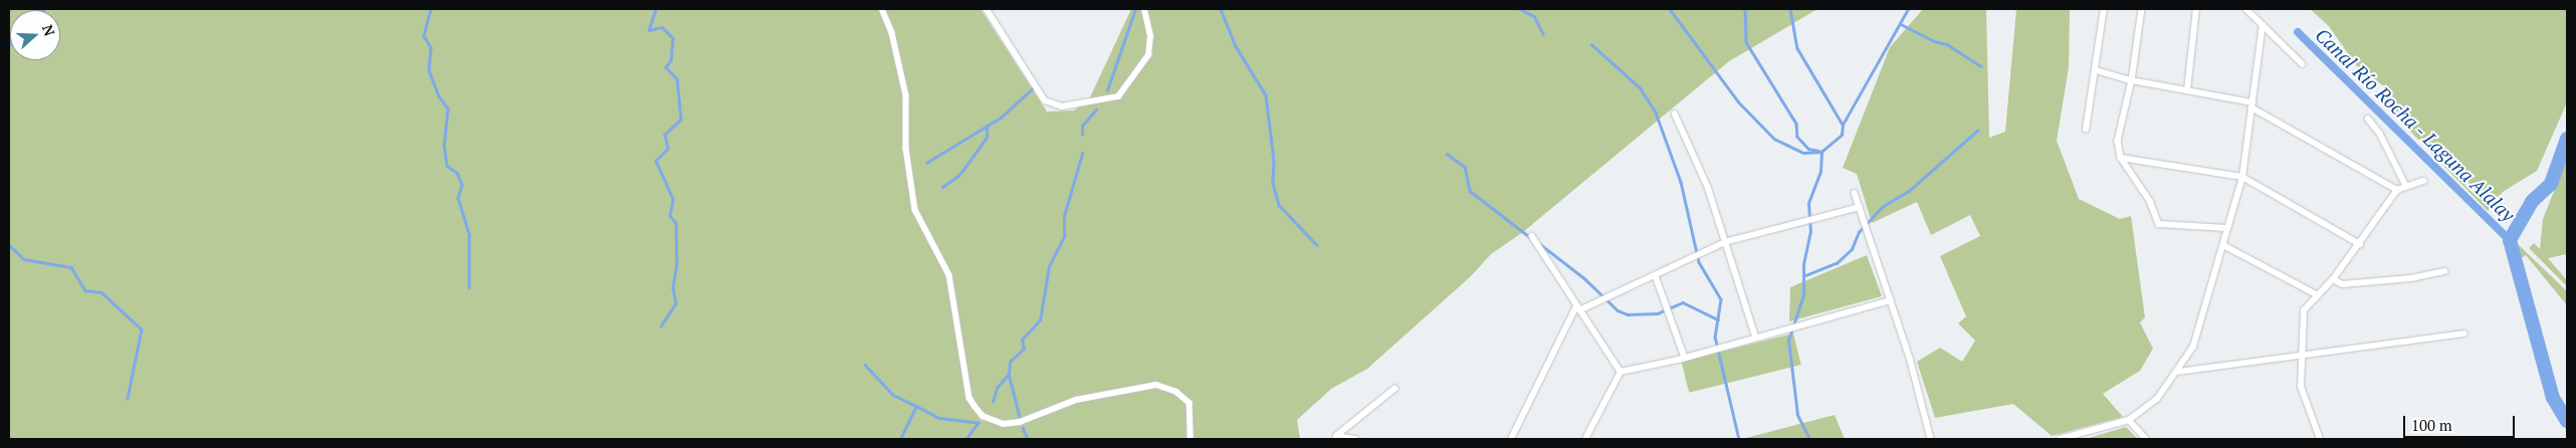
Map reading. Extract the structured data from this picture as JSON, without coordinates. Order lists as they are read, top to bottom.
{
  "water": ["Canal Río Rocha - Laguna Alalay"],
  "scale_bar": "100 m",
  "north": "right"
}
